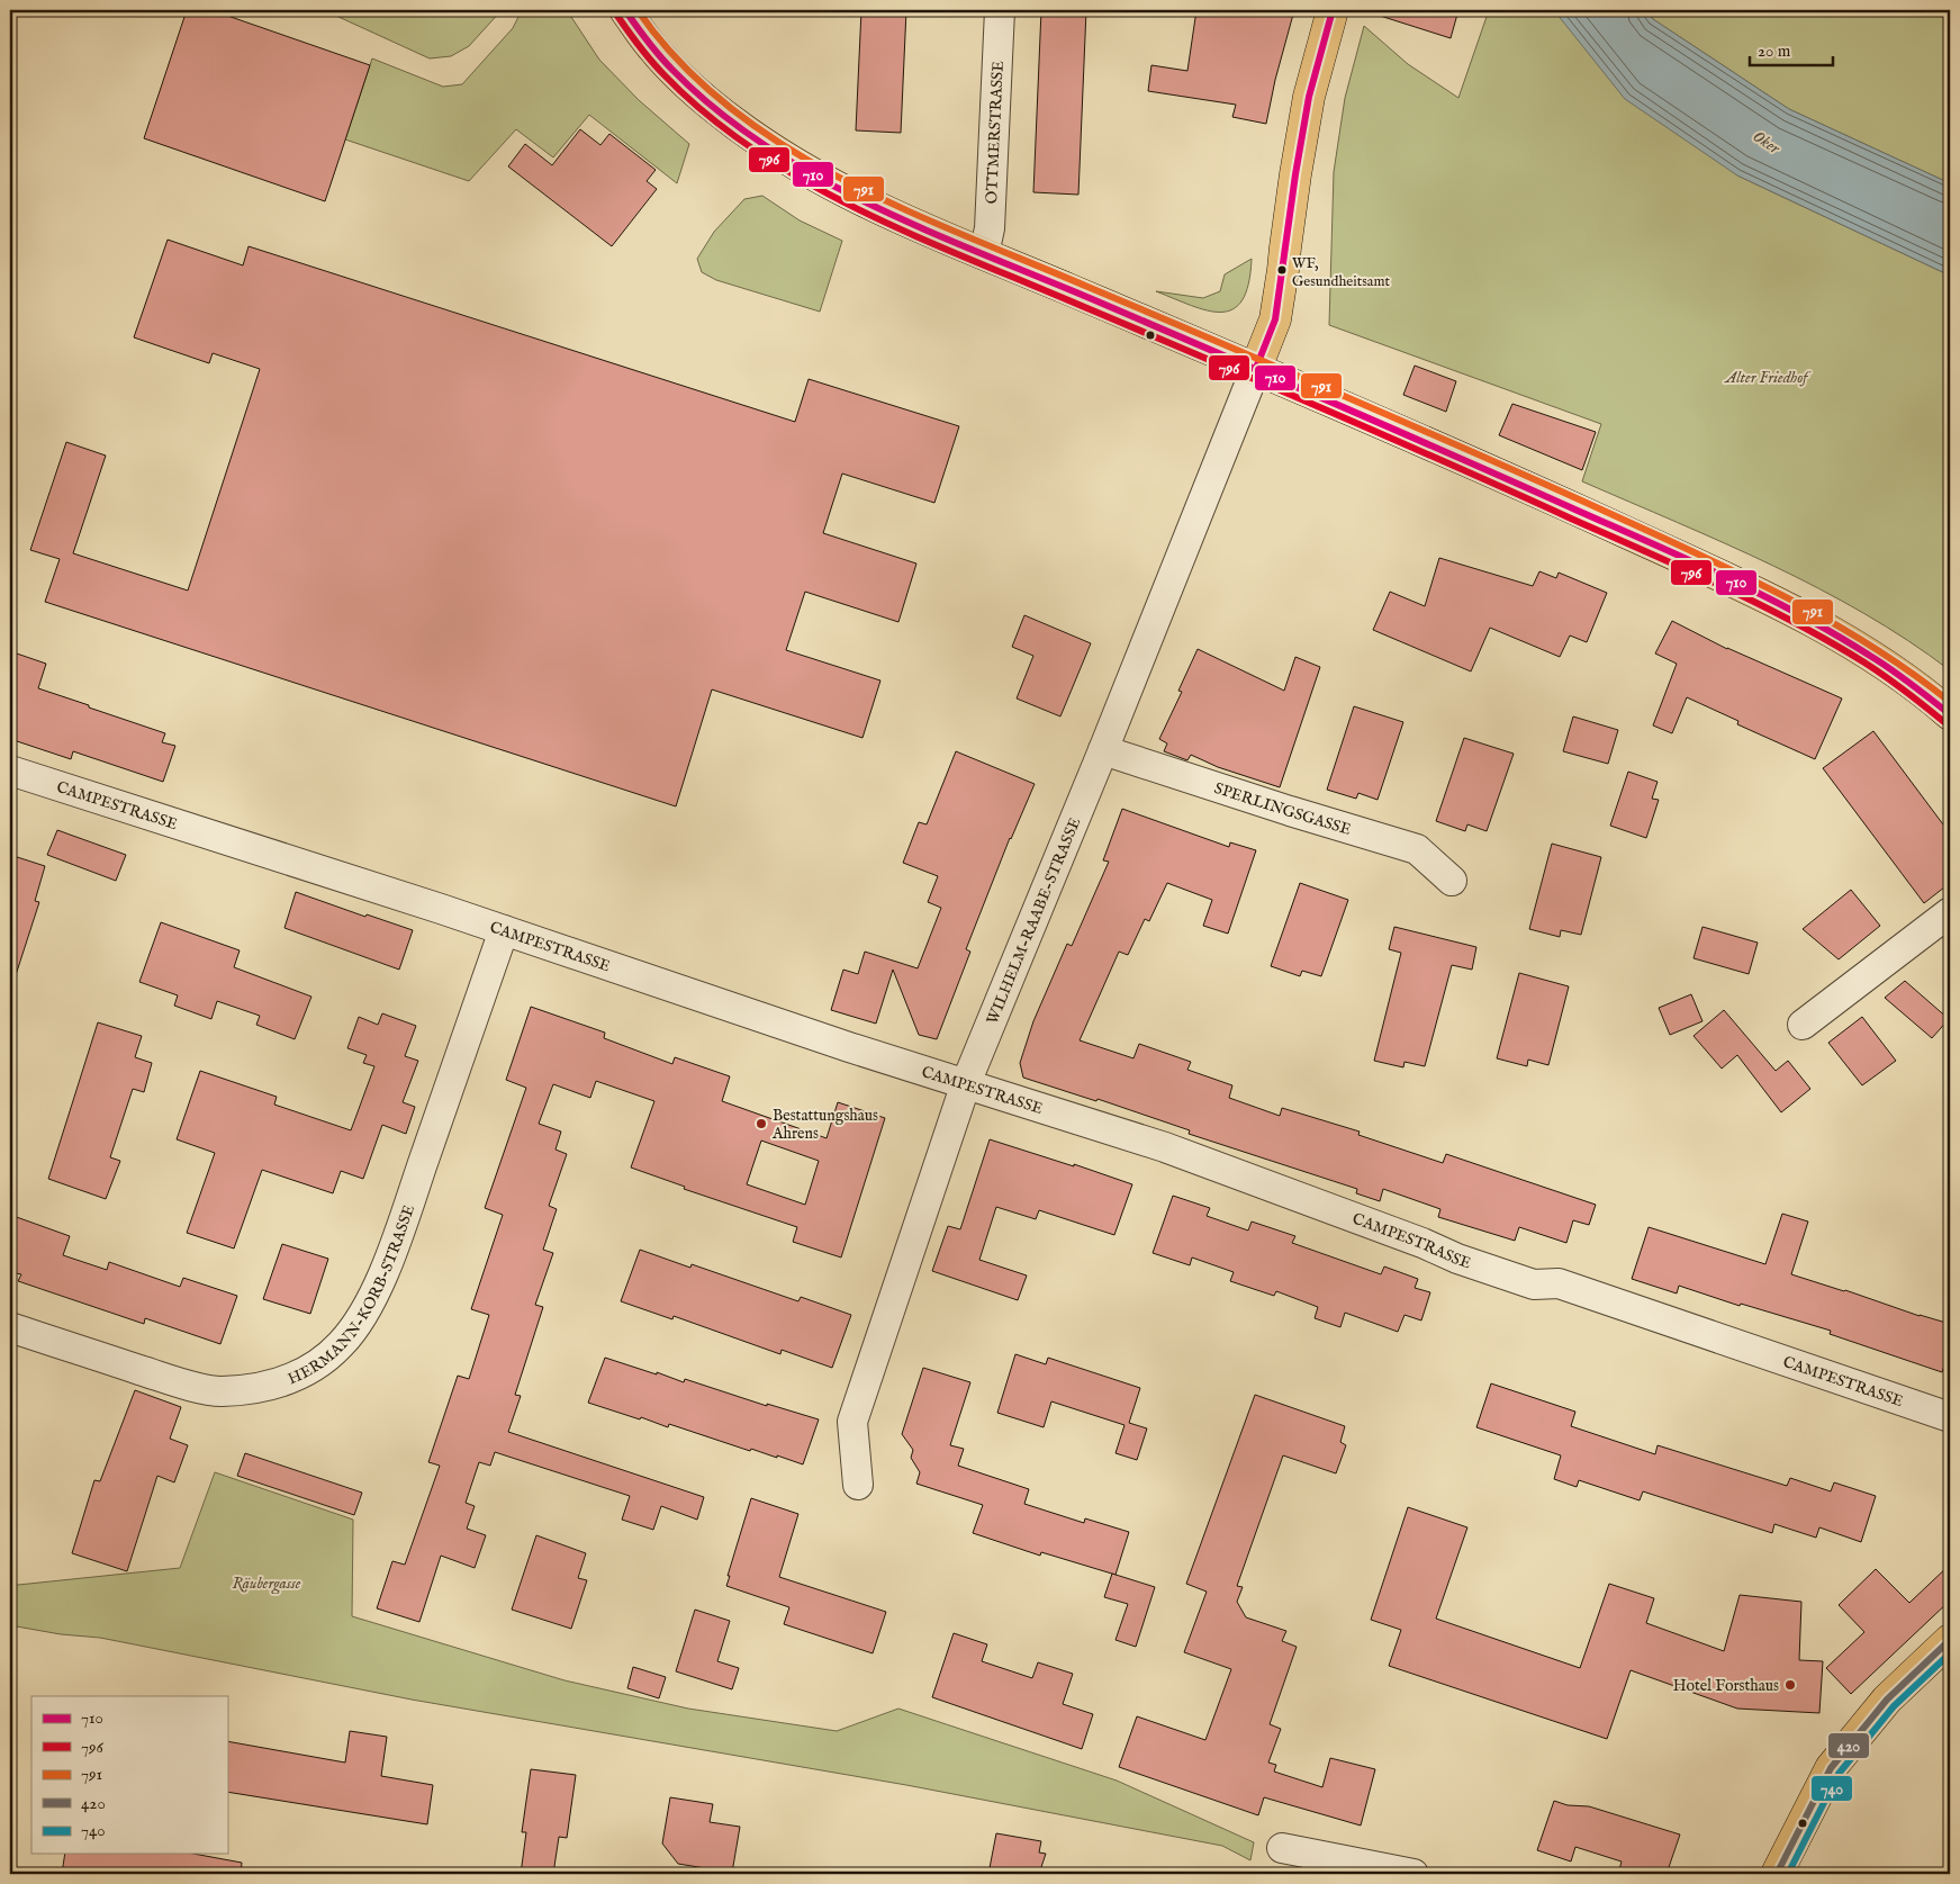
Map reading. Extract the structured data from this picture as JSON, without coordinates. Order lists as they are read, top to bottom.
{
  "streets": {
    "street": [
      "OTTMERSTRASSE",
      "CAMPESTRASSE",
      "SPERLINGSGASSE",
      "WILHELM-RAABE-STRASSE",
      "HERMANN-KORB-STRASSE"
    ]
  },
  "crossings": [
    ["CAMPESTRASSE", "WILHELM-RAABE-STRASSE"],
    ["CAMPESTRASSE", "HERMANN-KORB-STRASSE"],
    ["SPERLINGSGASSE", "WILHELM-RAABE-STRASSE"]
  ],
  "water": ["Oker"],
  "parks": ["Alter Friedhof", "Räubergasse"],
  "places": ["WF, Gesundheitsamt", "Bestattungshaus Ahrens", "Hotel Forsthaus"],
  "lines": [
    "transit line 710",
    "transit line 791",
    "transit line 796",
    "transit line 420",
    "transit line 740"
  ],
  "legend": [
    "710",
    "796",
    "791",
    "420",
    "740"
  ],
  "scale_bar": "20 m"
}
